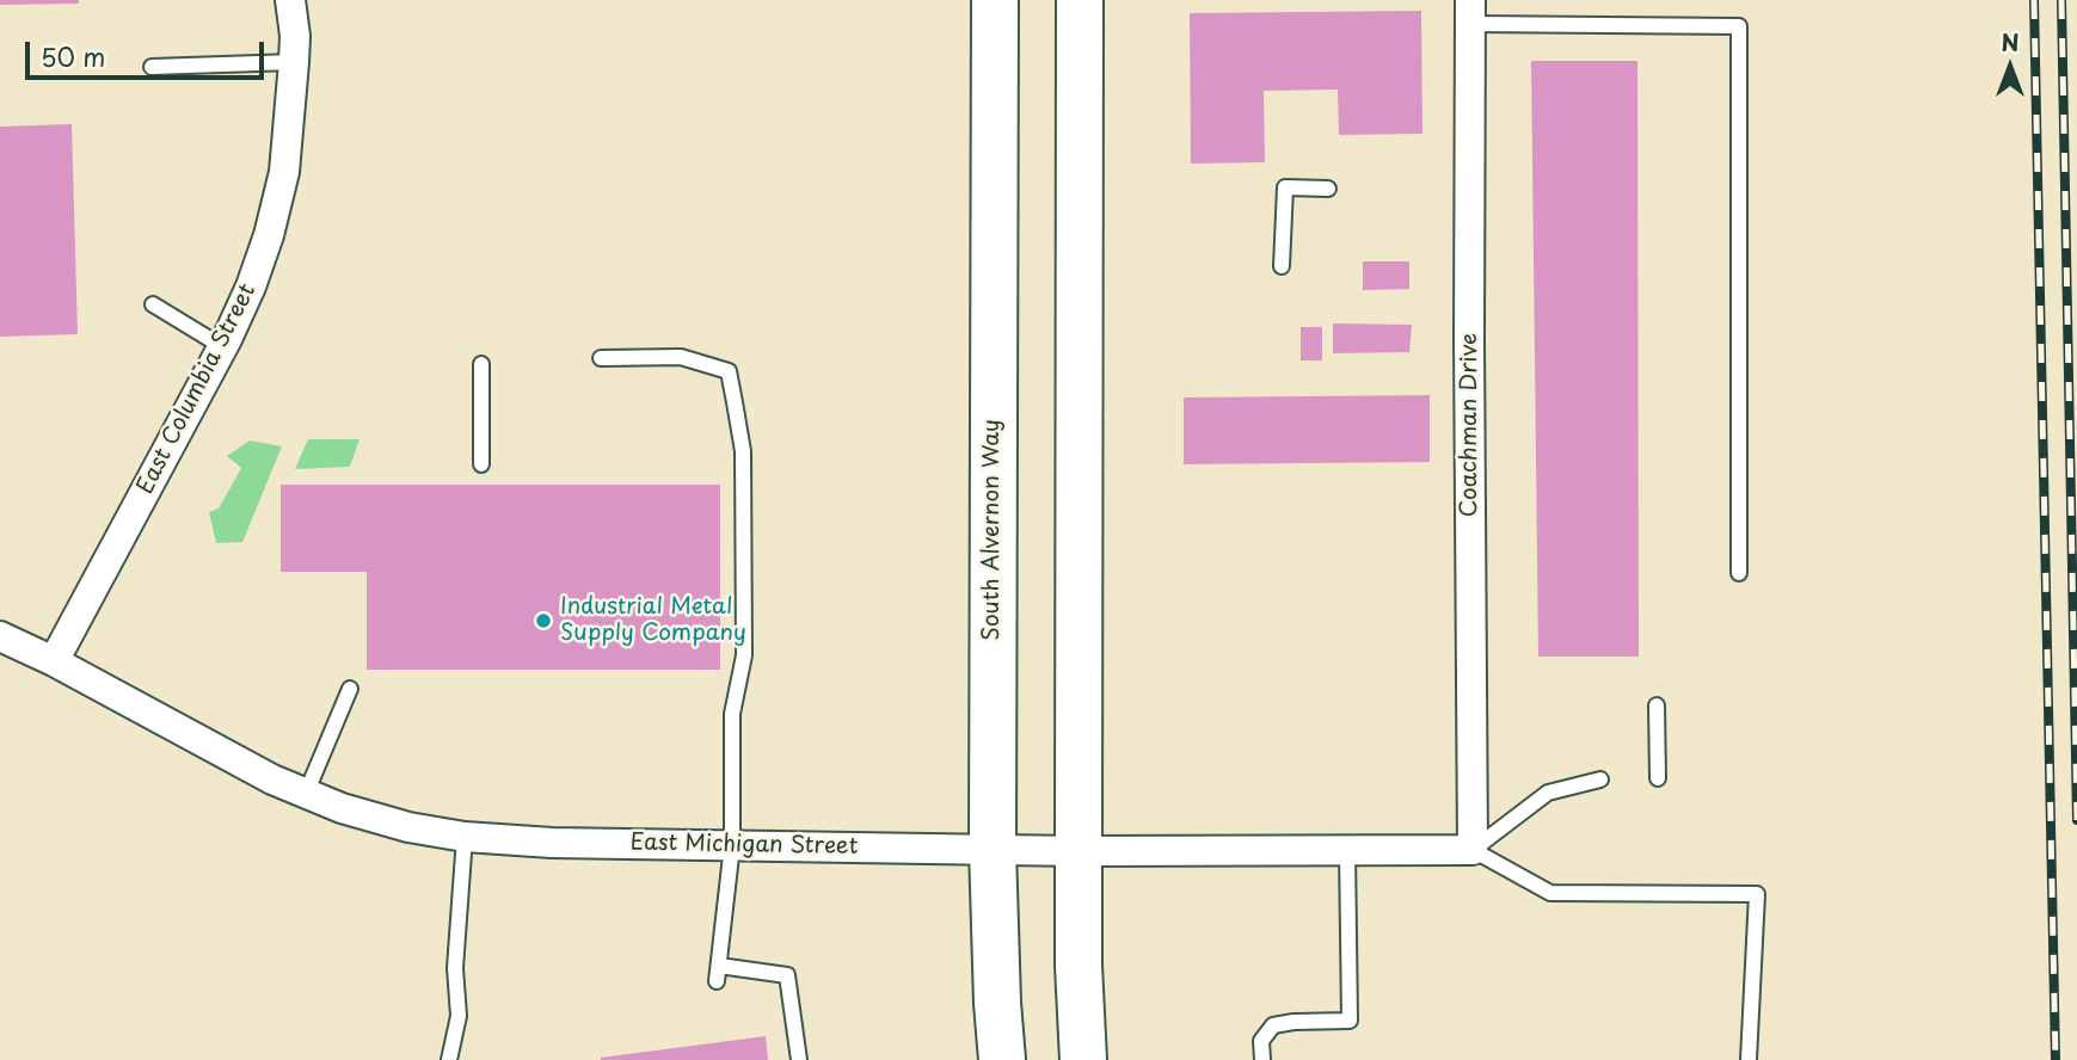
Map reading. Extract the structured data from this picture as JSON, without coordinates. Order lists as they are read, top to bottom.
{
  "streets": {
    "main road": ["South Alvernon Way"],
    "street": ["East Columbia Street", "Coachman Drive", "East Michigan Street"]
  },
  "crossings": [
    ["East Columbia Street", "East Michigan Street"],
    ["Coachman Drive", "East Michigan Street"],
    ["South Alvernon Way", "East Michigan Street"]
  ],
  "places": ["Industrial Metal Supply Company"],
  "scale_bar": "50 m",
  "north": "top"
}
